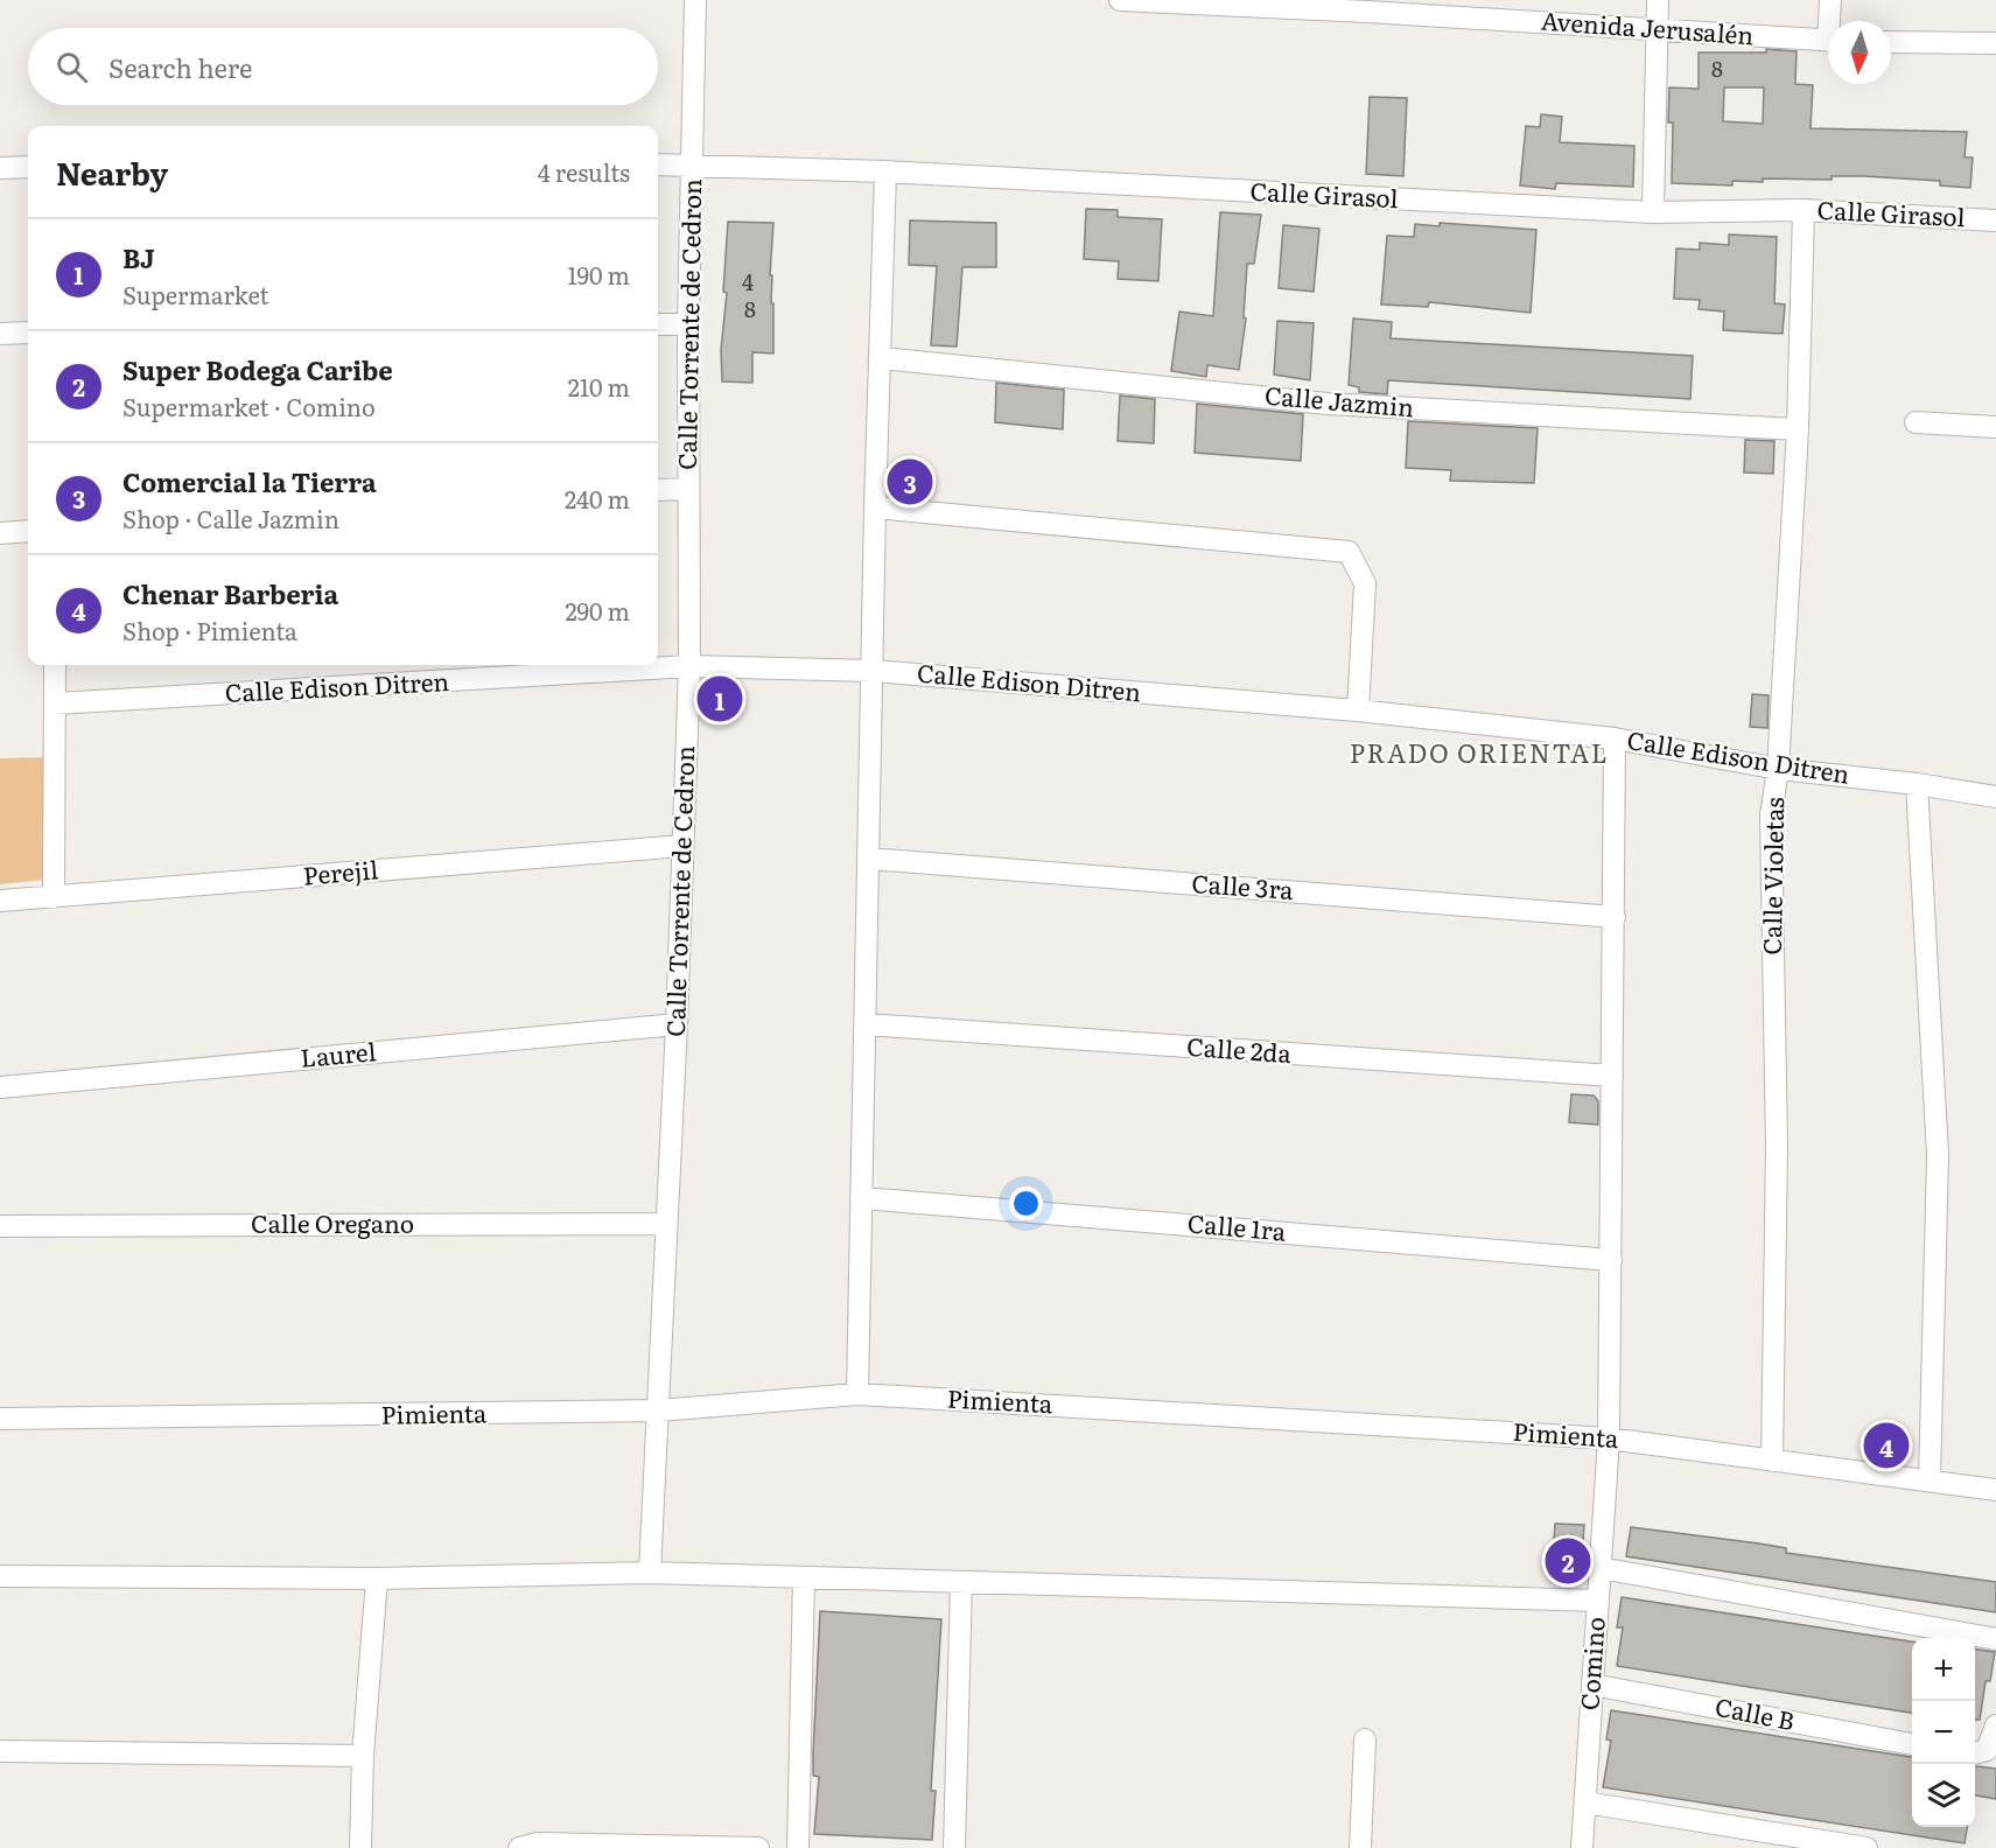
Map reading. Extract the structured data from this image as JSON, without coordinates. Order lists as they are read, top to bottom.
{
  "streets": {
    "street": [
      "Avenida Jerusalén",
      "Calle Girasol",
      "Calle Torrente de Cedron",
      "Calle Jazmin",
      "Calle Edison Ditren",
      "Perejil",
      "Calle Violetas",
      "Calle 3ra",
      "Calle 2da",
      "Laurel",
      "Calle Oregano",
      "Calle 1ra",
      "Pimienta",
      "Comino",
      "Calle B"
    ]
  },
  "crossings": [
    ["Calle Girasol", "Calle Torrente de Cedron"],
    ["Calle Girasol", "Calle Violetas"],
    ["Calle Torrente de Cedron", "Calle Edison Ditren"],
    ["Calle Torrente de Cedron", "Perejil"],
    ["Calle Torrente de Cedron", "Laurel"],
    ["Calle Torrente de Cedron", "Calle Oregano"],
    ["Calle Torrente de Cedron", "Pimienta"],
    ["Calle Jazmin", "Calle Violetas"],
    ["Calle Edison Ditren", "Calle Violetas"],
    ["Calle Edison Ditren", "Comino"],
    ["Calle Violetas", "Pimienta"],
    ["Calle 3ra", "Comino"],
    ["Calle 2da", "Comino"],
    ["Calle 1ra", "Comino"],
    ["Pimienta", "Comino"],
    ["Comino", "Calle B"]
  ],
  "districts": ["PRADO ORIENTAL"],
  "house_numbers": ["8", "4", "8"],
  "north": "bottom",
  "page": {
    "search": "Search here",
    "heading": ["Nearby", "4 results"],
    "list": [
      {
        "mark": "1",
        "name": "BJ",
        "note": "Supermarket",
        "value": "190 m"
      },
      {
        "mark": "2",
        "name": "Super Bodega Caribe",
        "note": "Supermarket · Comino",
        "value": "210 m"
      },
      {
        "mark": "3",
        "name": "Comercial la Tierra",
        "note": "Shop · Calle Jazmin",
        "value": "240 m"
      },
      {
        "mark": "4",
        "name": "Chenar Barberia",
        "note": "Shop · Pimienta",
        "value": "290 m"
      }
    ],
    "pins": [
      "3",
      "1",
      "4",
      "2"
    ],
    "map_buttons": ["+", "−"]
  }
}
